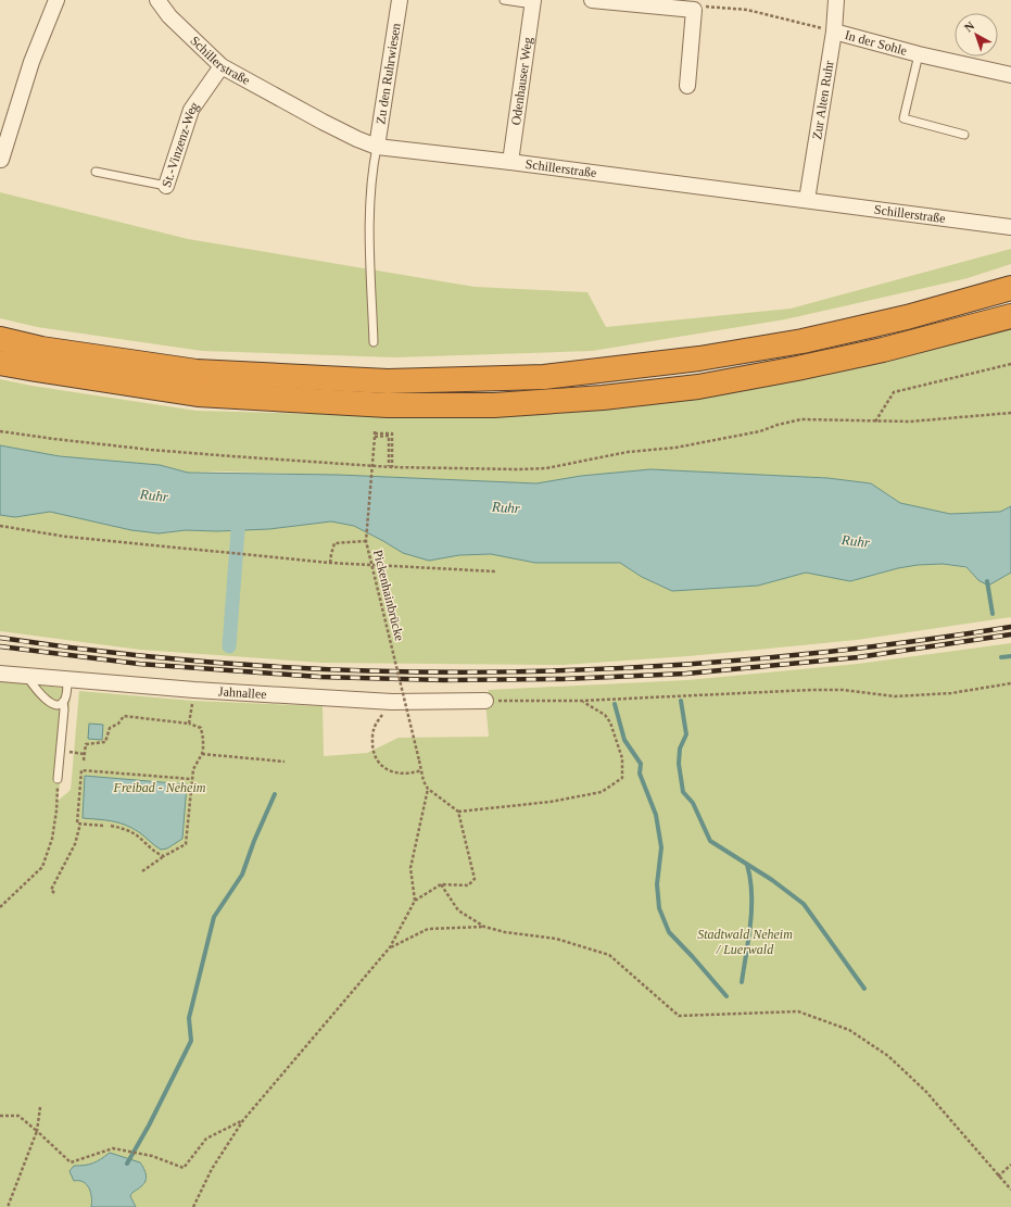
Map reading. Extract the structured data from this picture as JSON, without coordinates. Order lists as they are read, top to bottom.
{
  "streets": {
    "street": [
      "In der Sohle",
      "Schillerstraße",
      "Zu den Ruhrwiesen",
      "Odenhauser Weg",
      "Zur Alten Ruhr",
      "St.-Vinzenz-Weg",
      "Jahnallee"
    ],
    "path": ["Pickenhainbrücke"]
  },
  "crossings": [
    ["In der Sohle", "Zur Alten Ruhr"],
    ["Schillerstraße", "Zu den Ruhrwiesen"],
    ["Schillerstraße", "Odenhauser Weg"],
    ["Schillerstraße", "Zur Alten Ruhr"],
    ["Schillerstraße", "St.-Vinzenz-Weg"]
  ],
  "water": ["Ruhr"],
  "parks": ["Freibad - Neheim", "Stadtwald Neheim / Luerwald"],
  "north": "top left"
}
